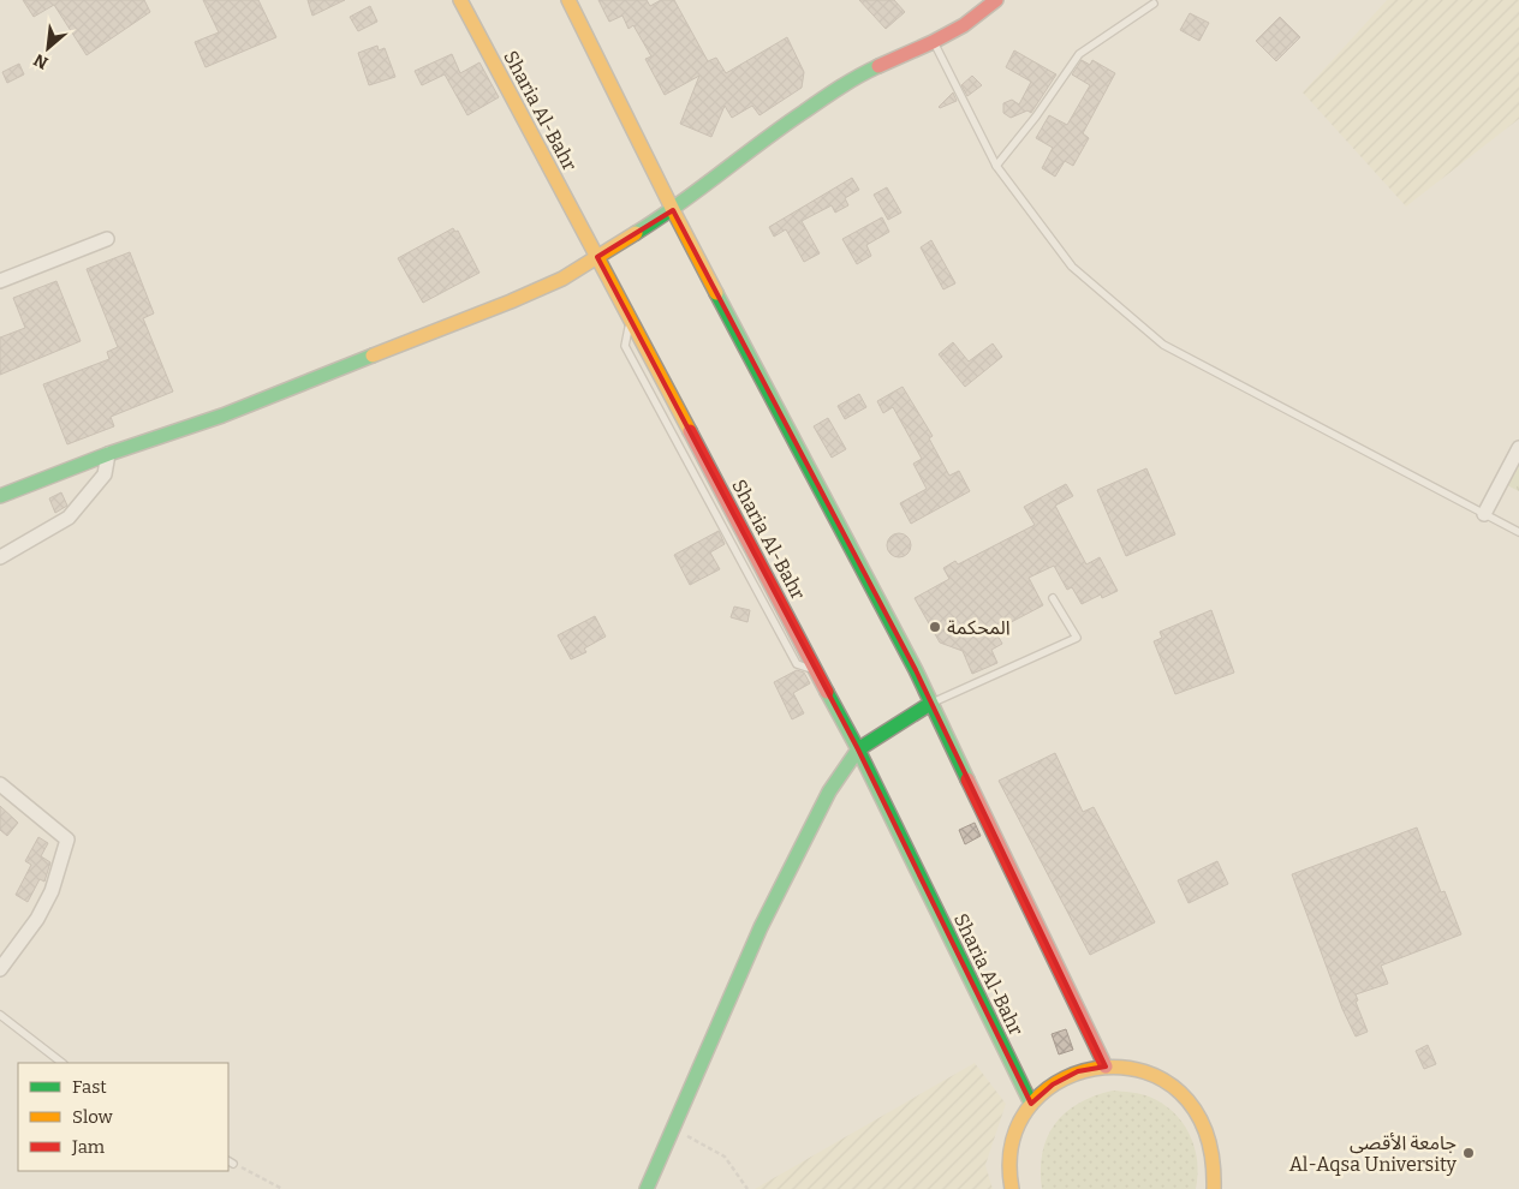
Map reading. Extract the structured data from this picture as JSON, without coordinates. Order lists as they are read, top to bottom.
{
  "streets": {
    "main road": ["Sharia Al-Bahr"]
  },
  "places": ["المحكمة", "جامعة الأقصى Al-Aqsa University"],
  "legend": ["Fast", "Slow", "Jam"],
  "north": "bottom left"
}
